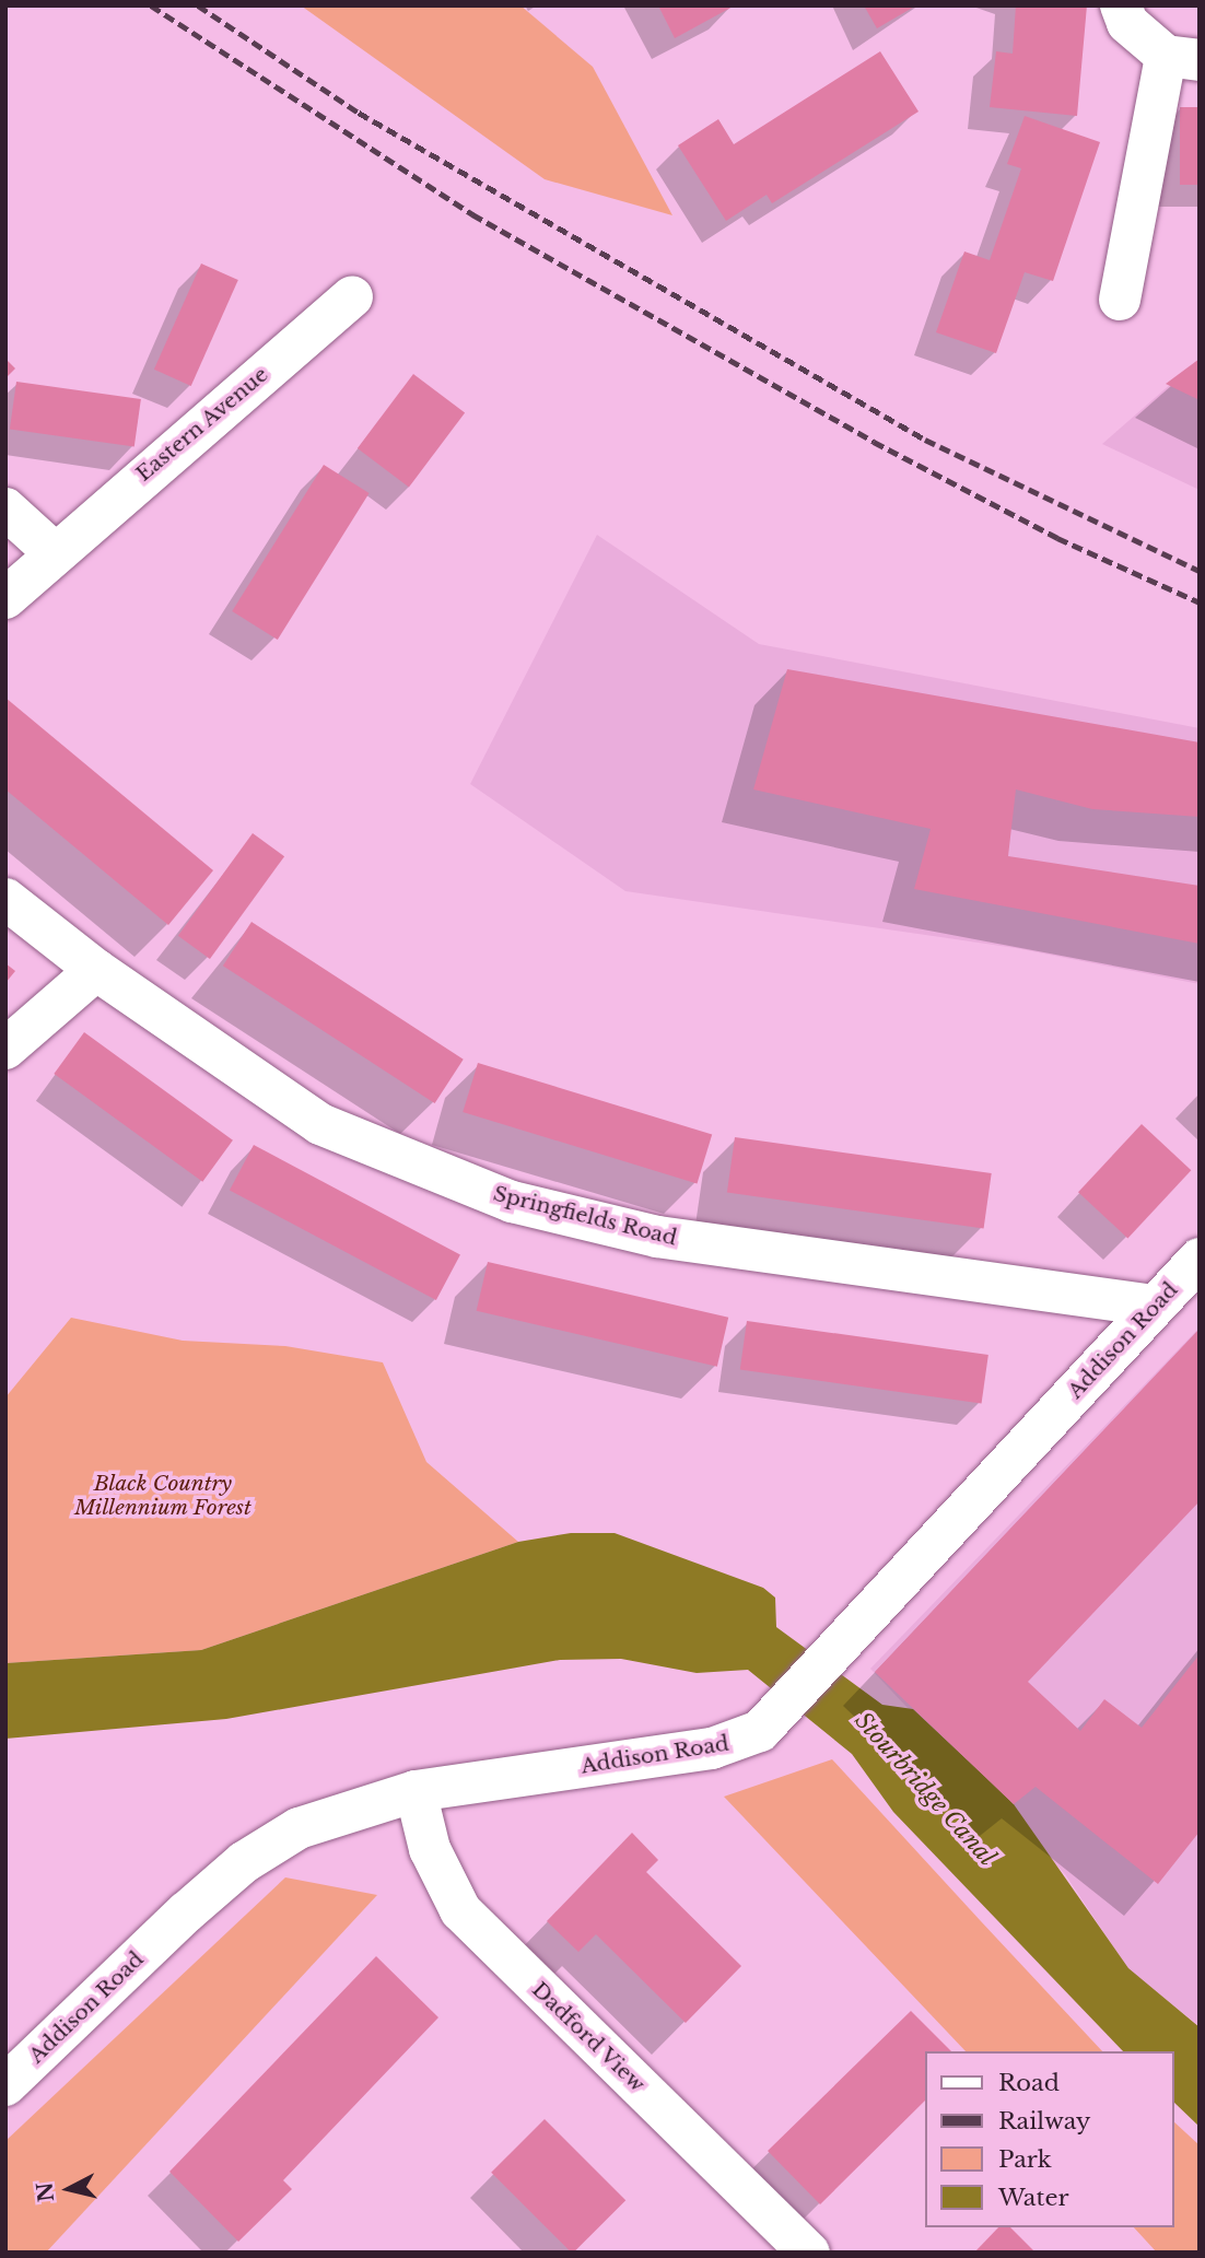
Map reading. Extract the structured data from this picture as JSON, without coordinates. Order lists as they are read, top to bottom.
{
  "streets": {
    "street": [
      "Eastern Avenue",
      "Springfields Road",
      "Addison Road",
      "Dadford View"
    ]
  },
  "crossings": [
    ["Springfields Road", "Addison Road"],
    ["Addison Road", "Dadford View"]
  ],
  "water": ["Stourbridge Canal"],
  "parks": ["Black Country Millennium Forest"],
  "legend": [
    "Road",
    "Railway",
    "Park",
    "Water"
  ],
  "north": "left"
}
